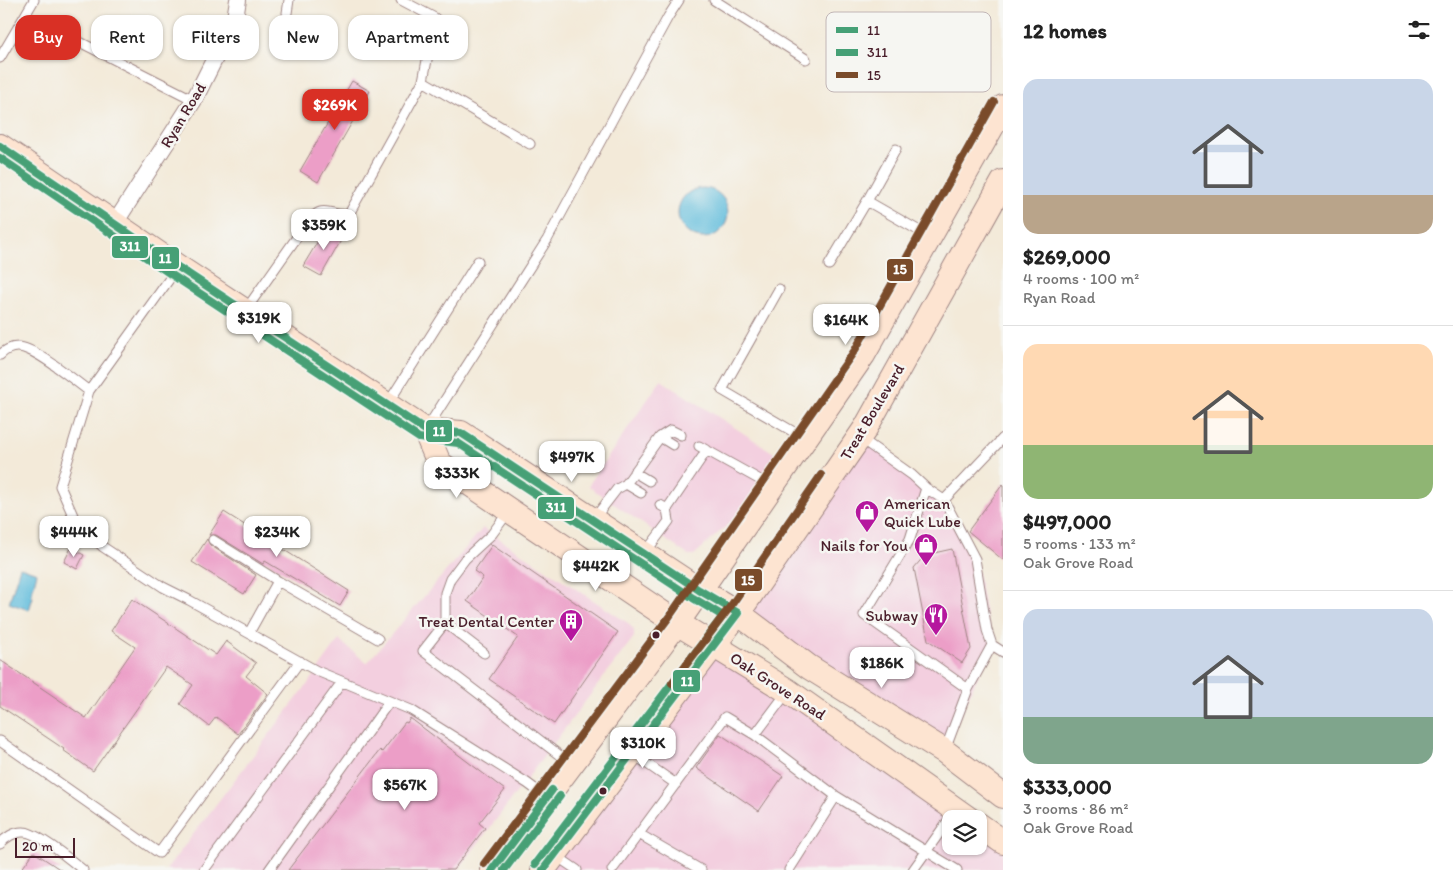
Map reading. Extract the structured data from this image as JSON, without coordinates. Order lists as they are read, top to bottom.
{
  "streets": {
    "main road": ["Treat Boulevard", "Oak Grove Road"],
    "street": ["Ryan Road"]
  },
  "crossings": [
    ["Ryan Road", "Oak Grove Road"],
    ["Treat Boulevard", "Oak Grove Road"]
  ],
  "places": {
    "shop": ["American Quick Lube", "Nails for You"],
    "restaurant": ["Subway"],
    "building": ["Treat Dental Center"]
  },
  "lines": ["transit line 15", "transit line 11", "transit line 311"],
  "legend": ["11", "311", "15"],
  "scale_bar": "20 m",
  "page": {
    "heading": "12 homes",
    "chip": [
      "Buy",
      "Rent",
      "Filters",
      "New",
      "Apartment"
    ],
    "list": [
      {
        "name": "$269,000",
        "note": "4 rooms · 100 m² · Ryan Road"
      },
      {
        "name": "$497,000",
        "note": "5 rooms · 133 m² · Oak Grove Road"
      },
      {
        "name": "$333,000",
        "note": "3 rooms · 86 m² · Oak Grove Road"
      }
    ],
    "price": [
      "$269K",
      "$359K",
      "$319K",
      "$164K",
      "$497K",
      "$333K",
      "$444K",
      "$234K",
      "$442K",
      "$186K",
      "$310K",
      "$567K"
    ],
    "scale": "20 m"
  }
}
